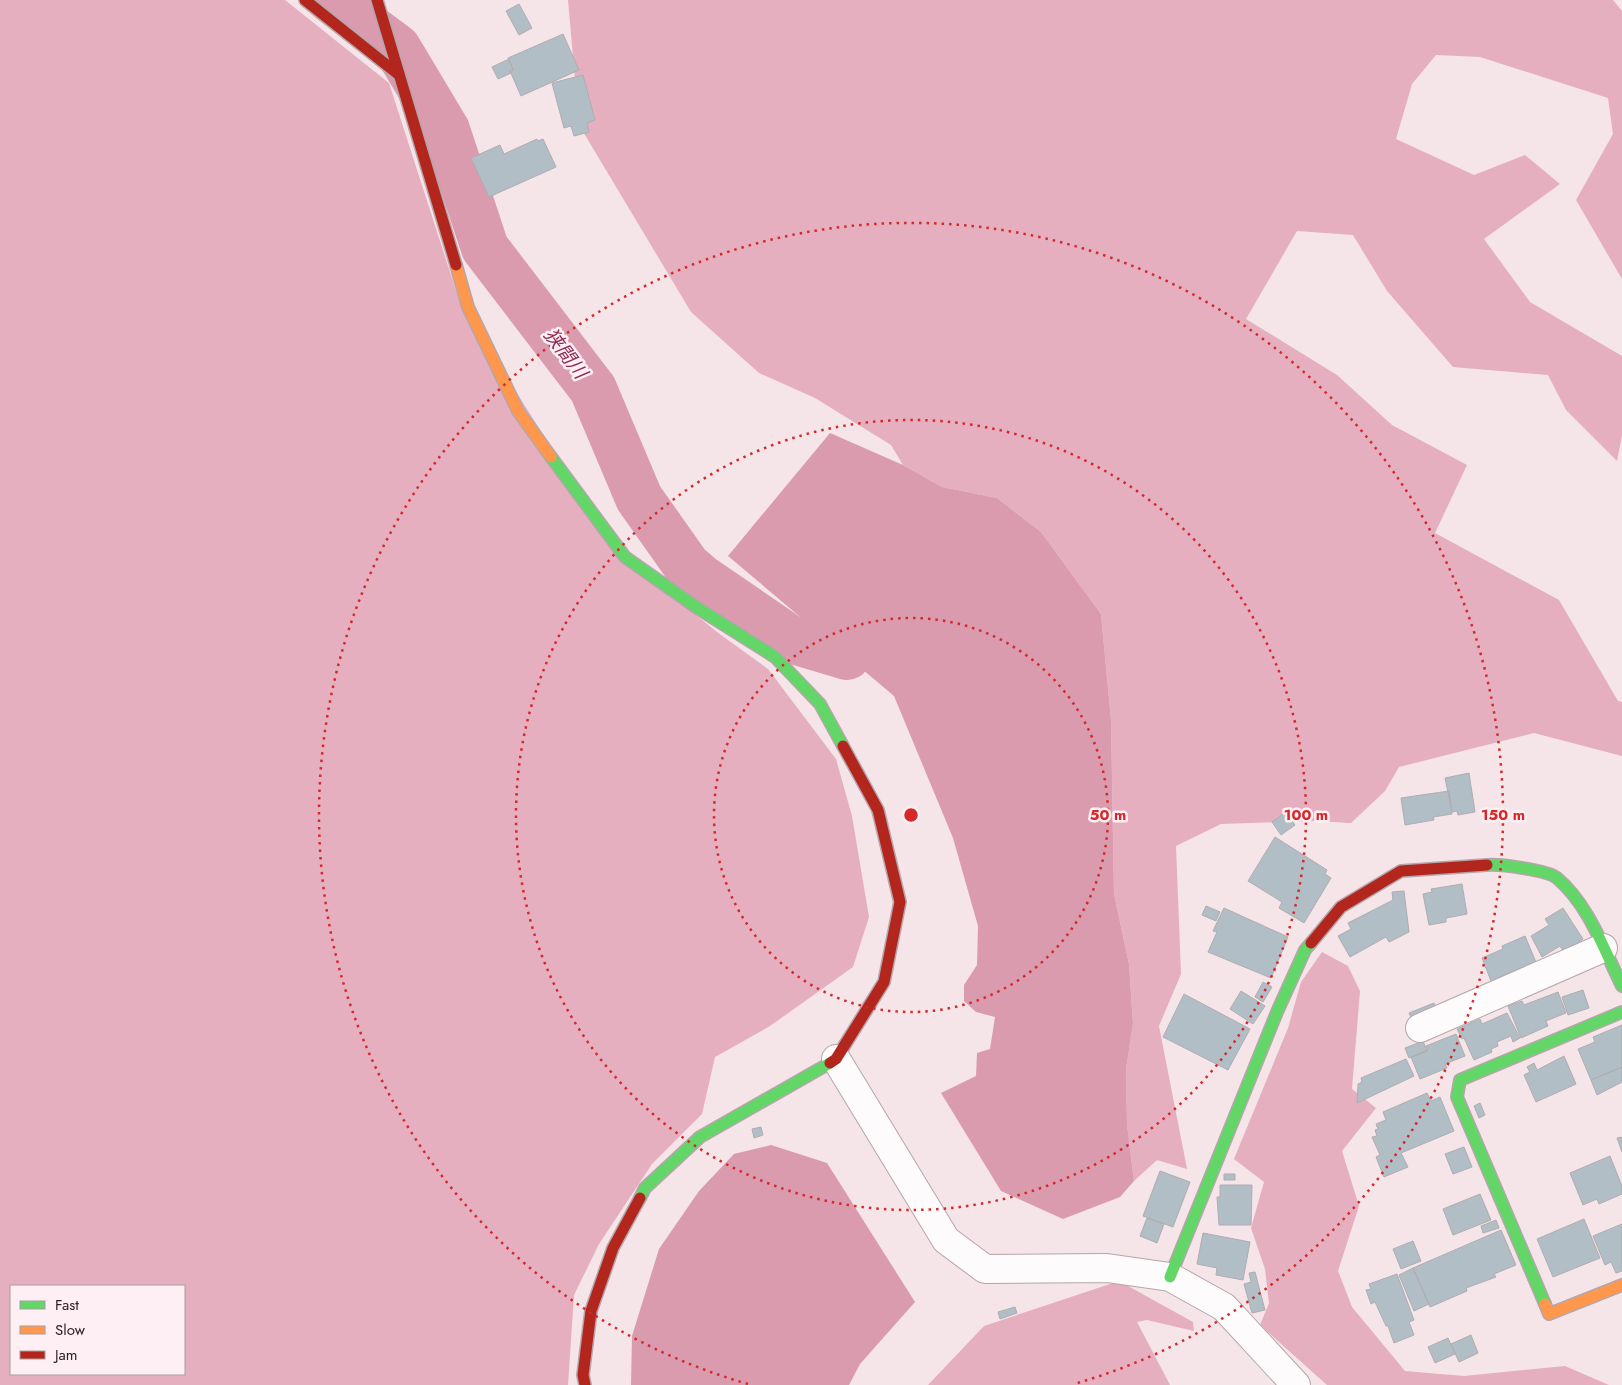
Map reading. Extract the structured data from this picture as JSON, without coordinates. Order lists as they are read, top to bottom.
{
  "water": ["狭間川"],
  "legend": ["Fast", "Slow", "Jam"],
  "rings": ["50 m", "100 m", "150 m"]
}
